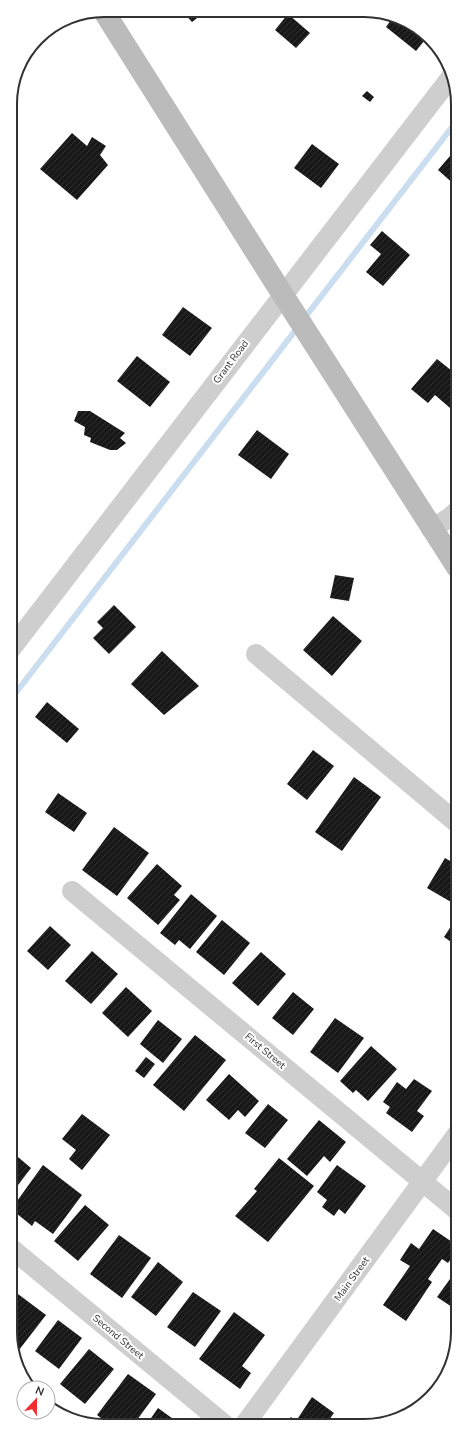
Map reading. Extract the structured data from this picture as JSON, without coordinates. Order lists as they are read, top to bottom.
{
  "streets": {
    "street": [
      "Grant Road",
      "First Street",
      "Main Street",
      "Second Street"
    ]
  },
  "crossings": [
    ["First Street", "Main Street"]
  ],
  "north": "top"
}
